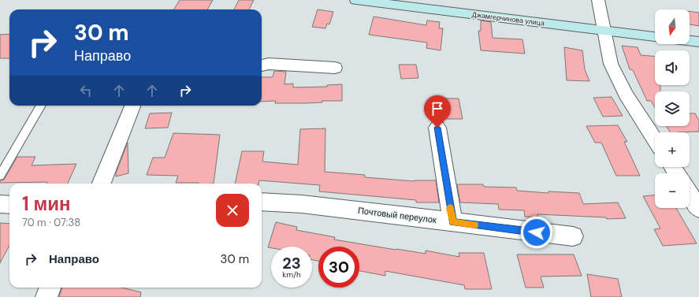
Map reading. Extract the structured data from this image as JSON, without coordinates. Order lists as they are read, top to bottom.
{
  "streets": {
    "street": ["Джамгерчинова улица", "Почтовый переулок"]
  },
  "north": "bottom",
  "page": {
    "map_buttons": ["+", "−"],
    "turn": ["30 m", "Направо"],
    "heading": ["1 мин", "70 m · 07:38"],
    "list": [
      {
        "name": "Направо",
        "value": "30 m"
      }
    ],
    "speed": "23 km/h",
    "limit": "30"
  }
}
